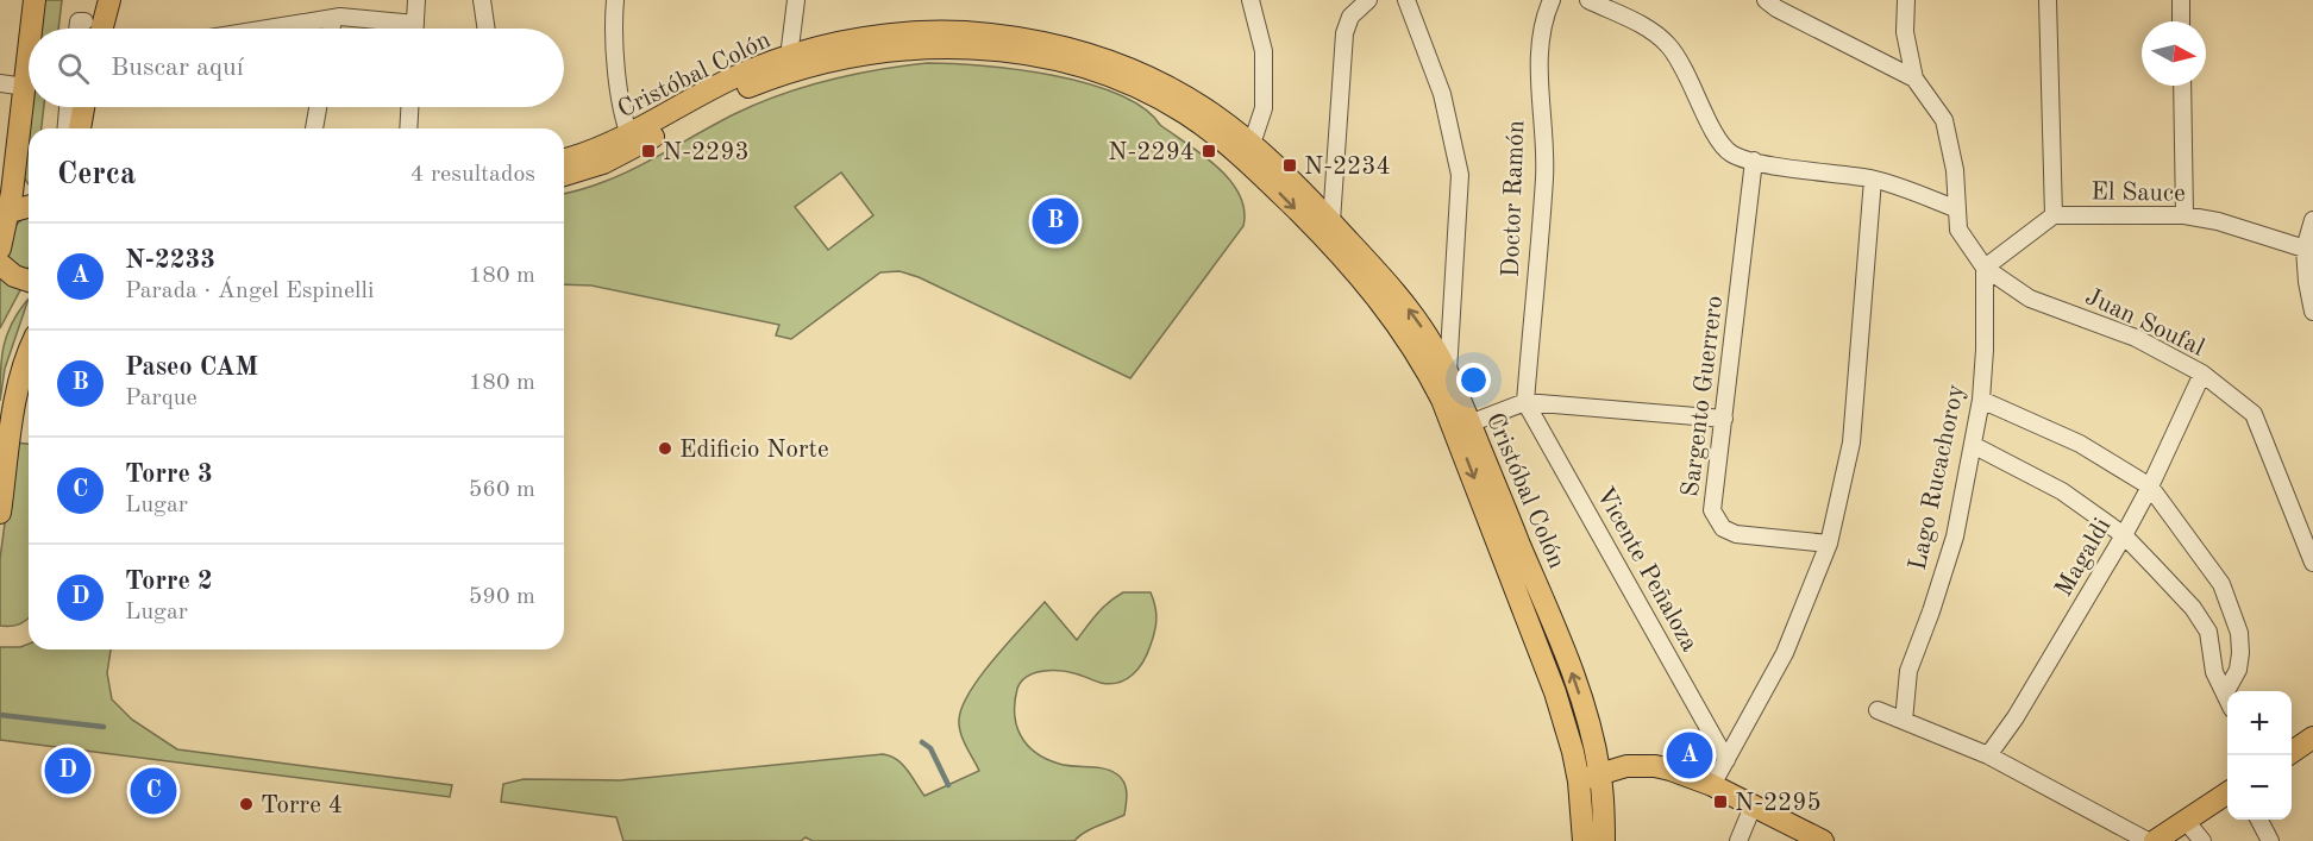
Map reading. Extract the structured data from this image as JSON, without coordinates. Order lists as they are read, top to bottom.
{
  "streets": {
    "main road": ["Cristóbal Colón"],
    "street": [
      "El Sauce",
      "Doctor Ramón",
      "Juan Soufal",
      "Sargento Guerrero",
      "Lago Rucachoroy",
      "Magaldi",
      "Vicente Peñaloza"
    ]
  },
  "crossings": [
    ["Doctor Ramón", "Vicente Peñaloza"],
    ["Juan Soufal", "Lago Rucachoroy"],
    ["Juan Soufal", "Magaldi"]
  ],
  "places": {
    "transit": [
      "N-2293",
      "N-2294",
      "N-2234",
      "N-2295"
    ],
    "other": ["Edificio Norte", "Torre 4"]
  },
  "north": "right",
  "page": {
    "search": "Buscar aquí",
    "heading": ["Cerca", "4 resultados"],
    "pins": [
      "B",
      "A",
      "D",
      "C"
    ],
    "list": [
      {
        "mark": "A",
        "name": "N-2233",
        "note": "Parada · Ángel Espinelli",
        "value": "180 m"
      },
      {
        "mark": "B",
        "name": "Paseo CAM",
        "note": "Parque",
        "value": "180 m"
      },
      {
        "mark": "C",
        "name": "Torre 3",
        "note": "Lugar",
        "value": "560 m"
      },
      {
        "mark": "D",
        "name": "Torre 2",
        "note": "Lugar",
        "value": "590 m"
      }
    ],
    "map_buttons": ["+", "−"]
  }
}
